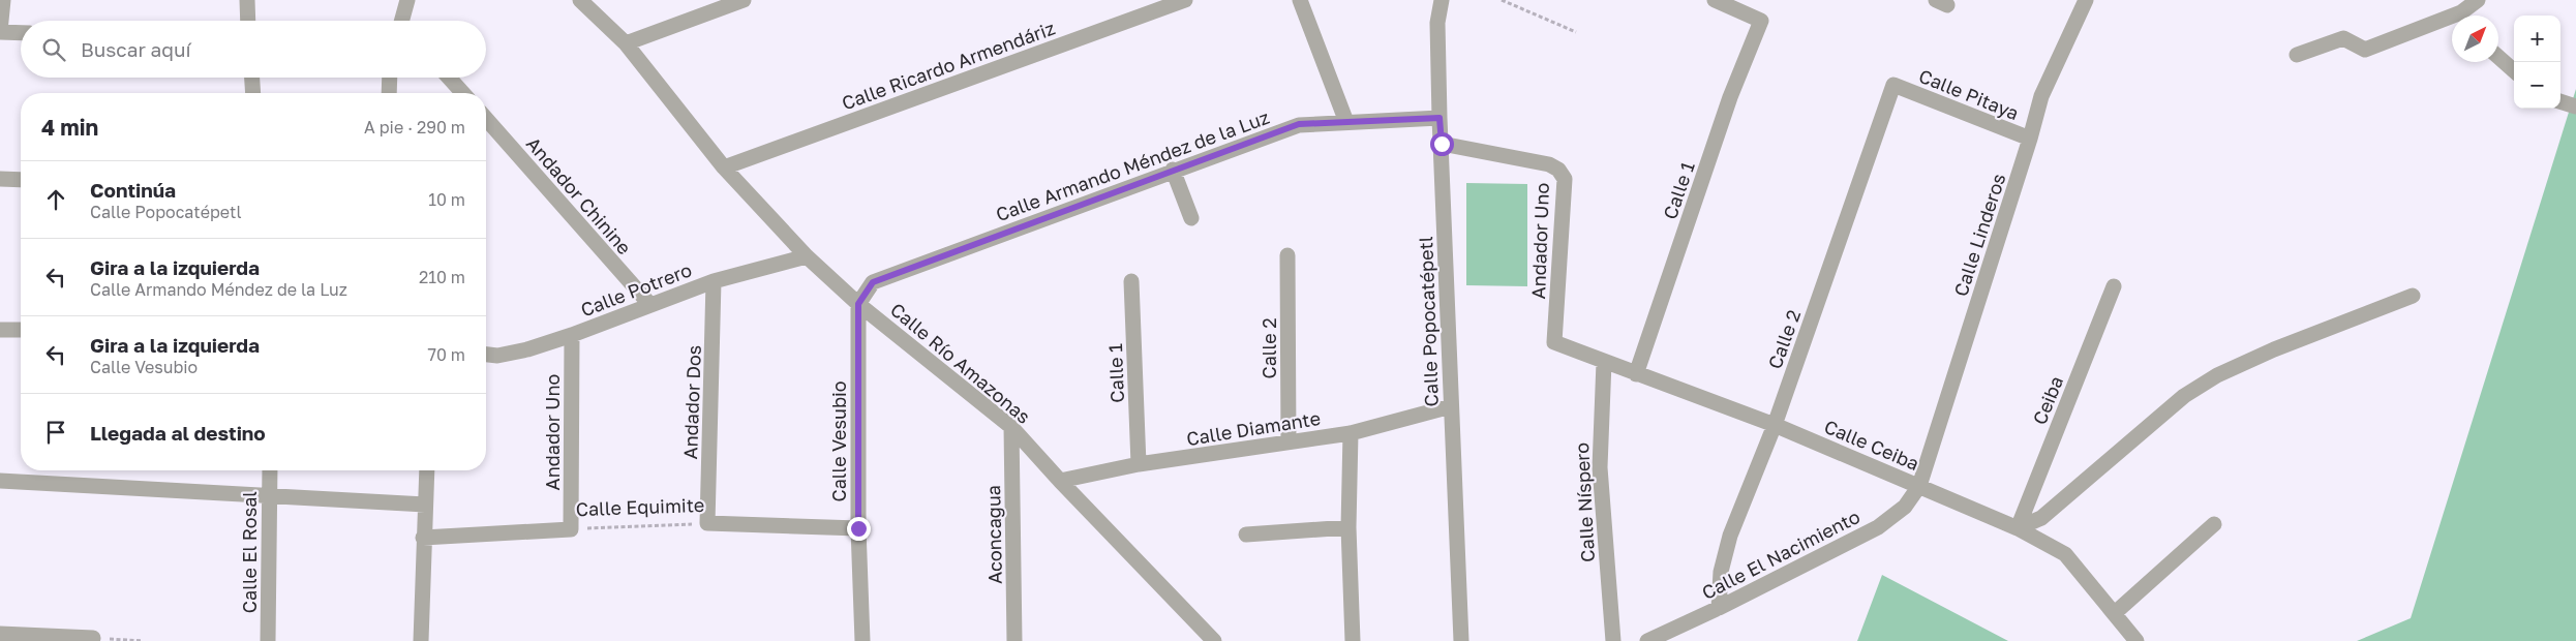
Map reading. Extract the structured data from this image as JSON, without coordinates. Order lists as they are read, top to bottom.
{
  "streets": {
    "street": [
      "Calle Ricardo Armendáriz",
      "Calle Pitaya",
      "Calle Armando Méndez de la Luz",
      "Calle 1",
      "Andador Chinine",
      "Calle Linderos",
      "Andador Uno",
      "Calle Potrero",
      "Calle Popocatépetl",
      "Calle 2",
      "Calle Río Amazonas",
      "Ceiba",
      "Andador Dos",
      "Calle Diamante",
      "Calle Vesubio",
      "Calle Ceiba",
      "Calle Níspero",
      "Calle Equimite",
      "Aconcagua",
      "Calle El Rosal",
      "Calle El Nacimiento"
    ]
  },
  "crossings": [
    ["Calle Ricardo Armendáriz", "Calle Río Amazonas"],
    ["Calle Pitaya", "Calle Linderos"],
    ["Calle Pitaya", "Calle 2"],
    ["Calle Armando Méndez de la Luz", "Calle Popocatépetl"],
    ["Calle Armando Méndez de la Luz", "Calle Río Amazonas"],
    ["Calle Armando Méndez de la Luz", "Calle Vesubio"],
    ["Calle 1", "Calle Diamante"],
    ["Calle 1", "Calle Ceiba"],
    ["Andador Chinine", "Calle Potrero"],
    ["Calle Linderos", "Calle Ceiba"],
    ["Calle Linderos", "Calle El Nacimiento"],
    ["Andador Uno", "Calle Potrero"],
    ["Andador Uno", "Calle Popocatépetl"],
    ["Andador Uno", "Calle Ceiba"],
    ["Andador Uno", "Calle Equimite"],
    ["Calle Potrero", "Calle Río Amazonas"],
    ["Calle Potrero", "Andador Dos"],
    ["Calle Popocatépetl", "Calle Diamante"],
    ["Calle 2", "Calle Diamante"],
    ["Calle 2", "Calle Ceiba"],
    ["Calle 2", "Calle El Nacimiento"],
    ["Calle Río Amazonas", "Calle Diamante"],
    ["Calle Río Amazonas", "Calle Vesubio"],
    ["Calle Río Amazonas", "Aconcagua"],
    ["Ceiba", "Calle Ceiba"],
    ["Andador Dos", "Calle Equimite"],
    ["Calle Vesubio", "Calle Equimite"],
    ["Calle Ceiba", "Calle Níspero"],
    ["Calle Ceiba", "Calle El Nacimiento"]
  ],
  "north": "top right",
  "page": {
    "map_buttons": ["+", "−"],
    "search": "Buscar aquí",
    "heading": ["4 min", "A pie · 290 m"],
    "list": [
      ["Continúa", "Calle Popocatépetl", "10 m"],
      ["Gira a la izquierda", "Calle Armando Méndez de la Luz", "210 m"],
      ["Gira a la izquierda", "Calle Vesubio", "70 m"],
      "Llegada al destino"
    ]
  }
}
